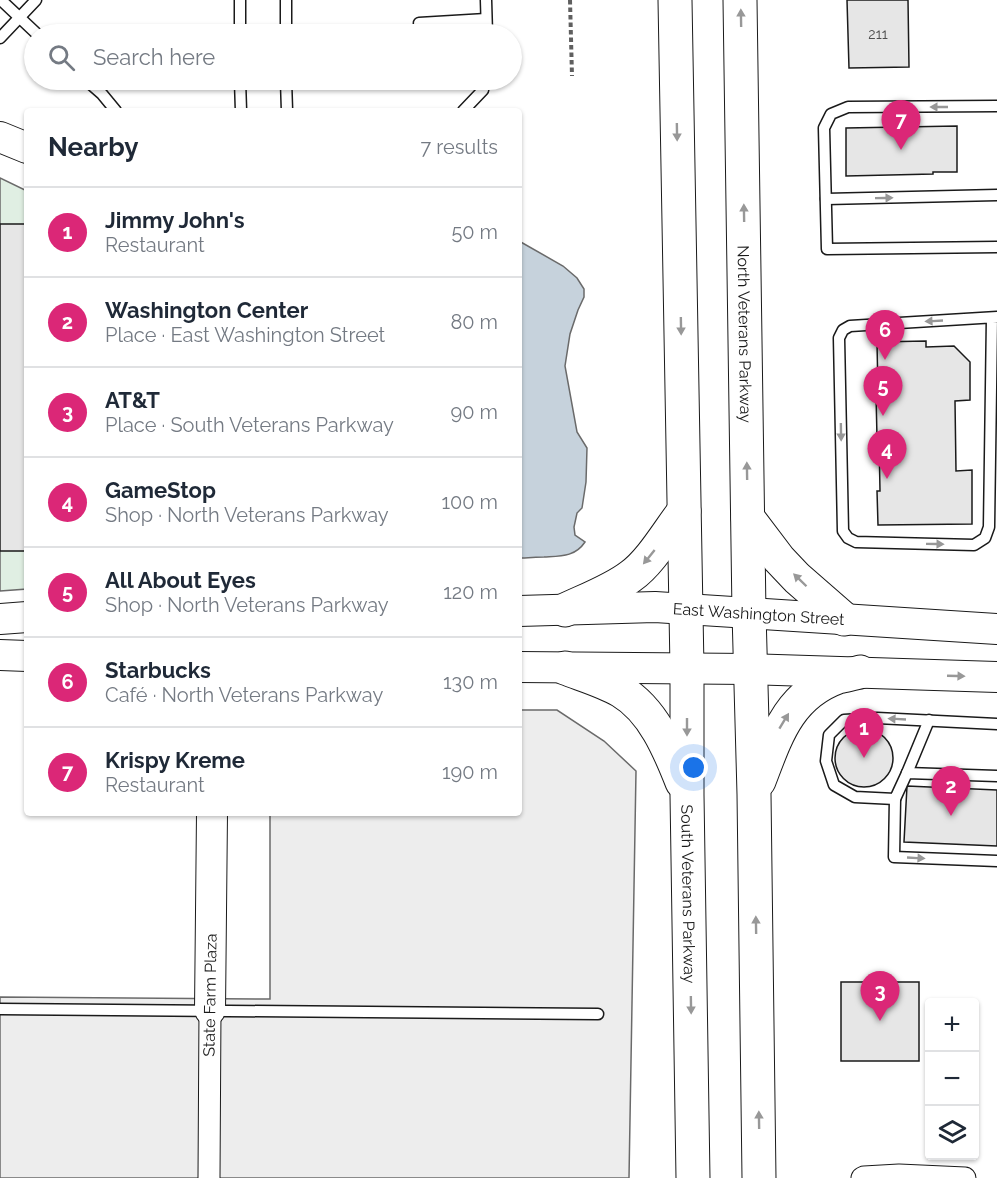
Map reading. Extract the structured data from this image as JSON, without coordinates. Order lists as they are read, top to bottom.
{
  "streets": {
    "highway": ["North Veterans Parkway", "South Veterans Parkway"],
    "main road": ["East Washington Street", "State Farm Plaza"]
  },
  "crossings": [
    ["North Veterans Parkway", "East Washington Street"],
    ["East Washington Street", "South Veterans Parkway"]
  ],
  "house_numbers": ["211"],
  "page": {
    "search": "Search here",
    "pins": [
      "7",
      "6",
      "5",
      "4",
      "1",
      "2",
      "3"
    ],
    "heading": ["Nearby", "7 results"],
    "list": [
      {
        "mark": "1",
        "name": "Jimmy John's",
        "note": "Restaurant",
        "value": "50 m"
      },
      {
        "mark": "2",
        "name": "Washington Center",
        "note": "Place · East Washington Street",
        "value": "80 m"
      },
      {
        "mark": "3",
        "name": "AT&T",
        "note": "Place · South Veterans Parkway",
        "value": "90 m"
      },
      {
        "mark": "4",
        "name": "GameStop",
        "note": "Shop · North Veterans Parkway",
        "value": "100 m"
      },
      {
        "mark": "5",
        "name": "All About Eyes",
        "note": "Shop · North Veterans Parkway",
        "value": "120 m"
      },
      {
        "mark": "6",
        "name": "Starbucks",
        "note": "Café · North Veterans Parkway",
        "value": "130 m"
      },
      {
        "mark": "7",
        "name": "Krispy Kreme",
        "note": "Restaurant",
        "value": "190 m"
      }
    ],
    "map_buttons": ["+", "−"]
  }
}
